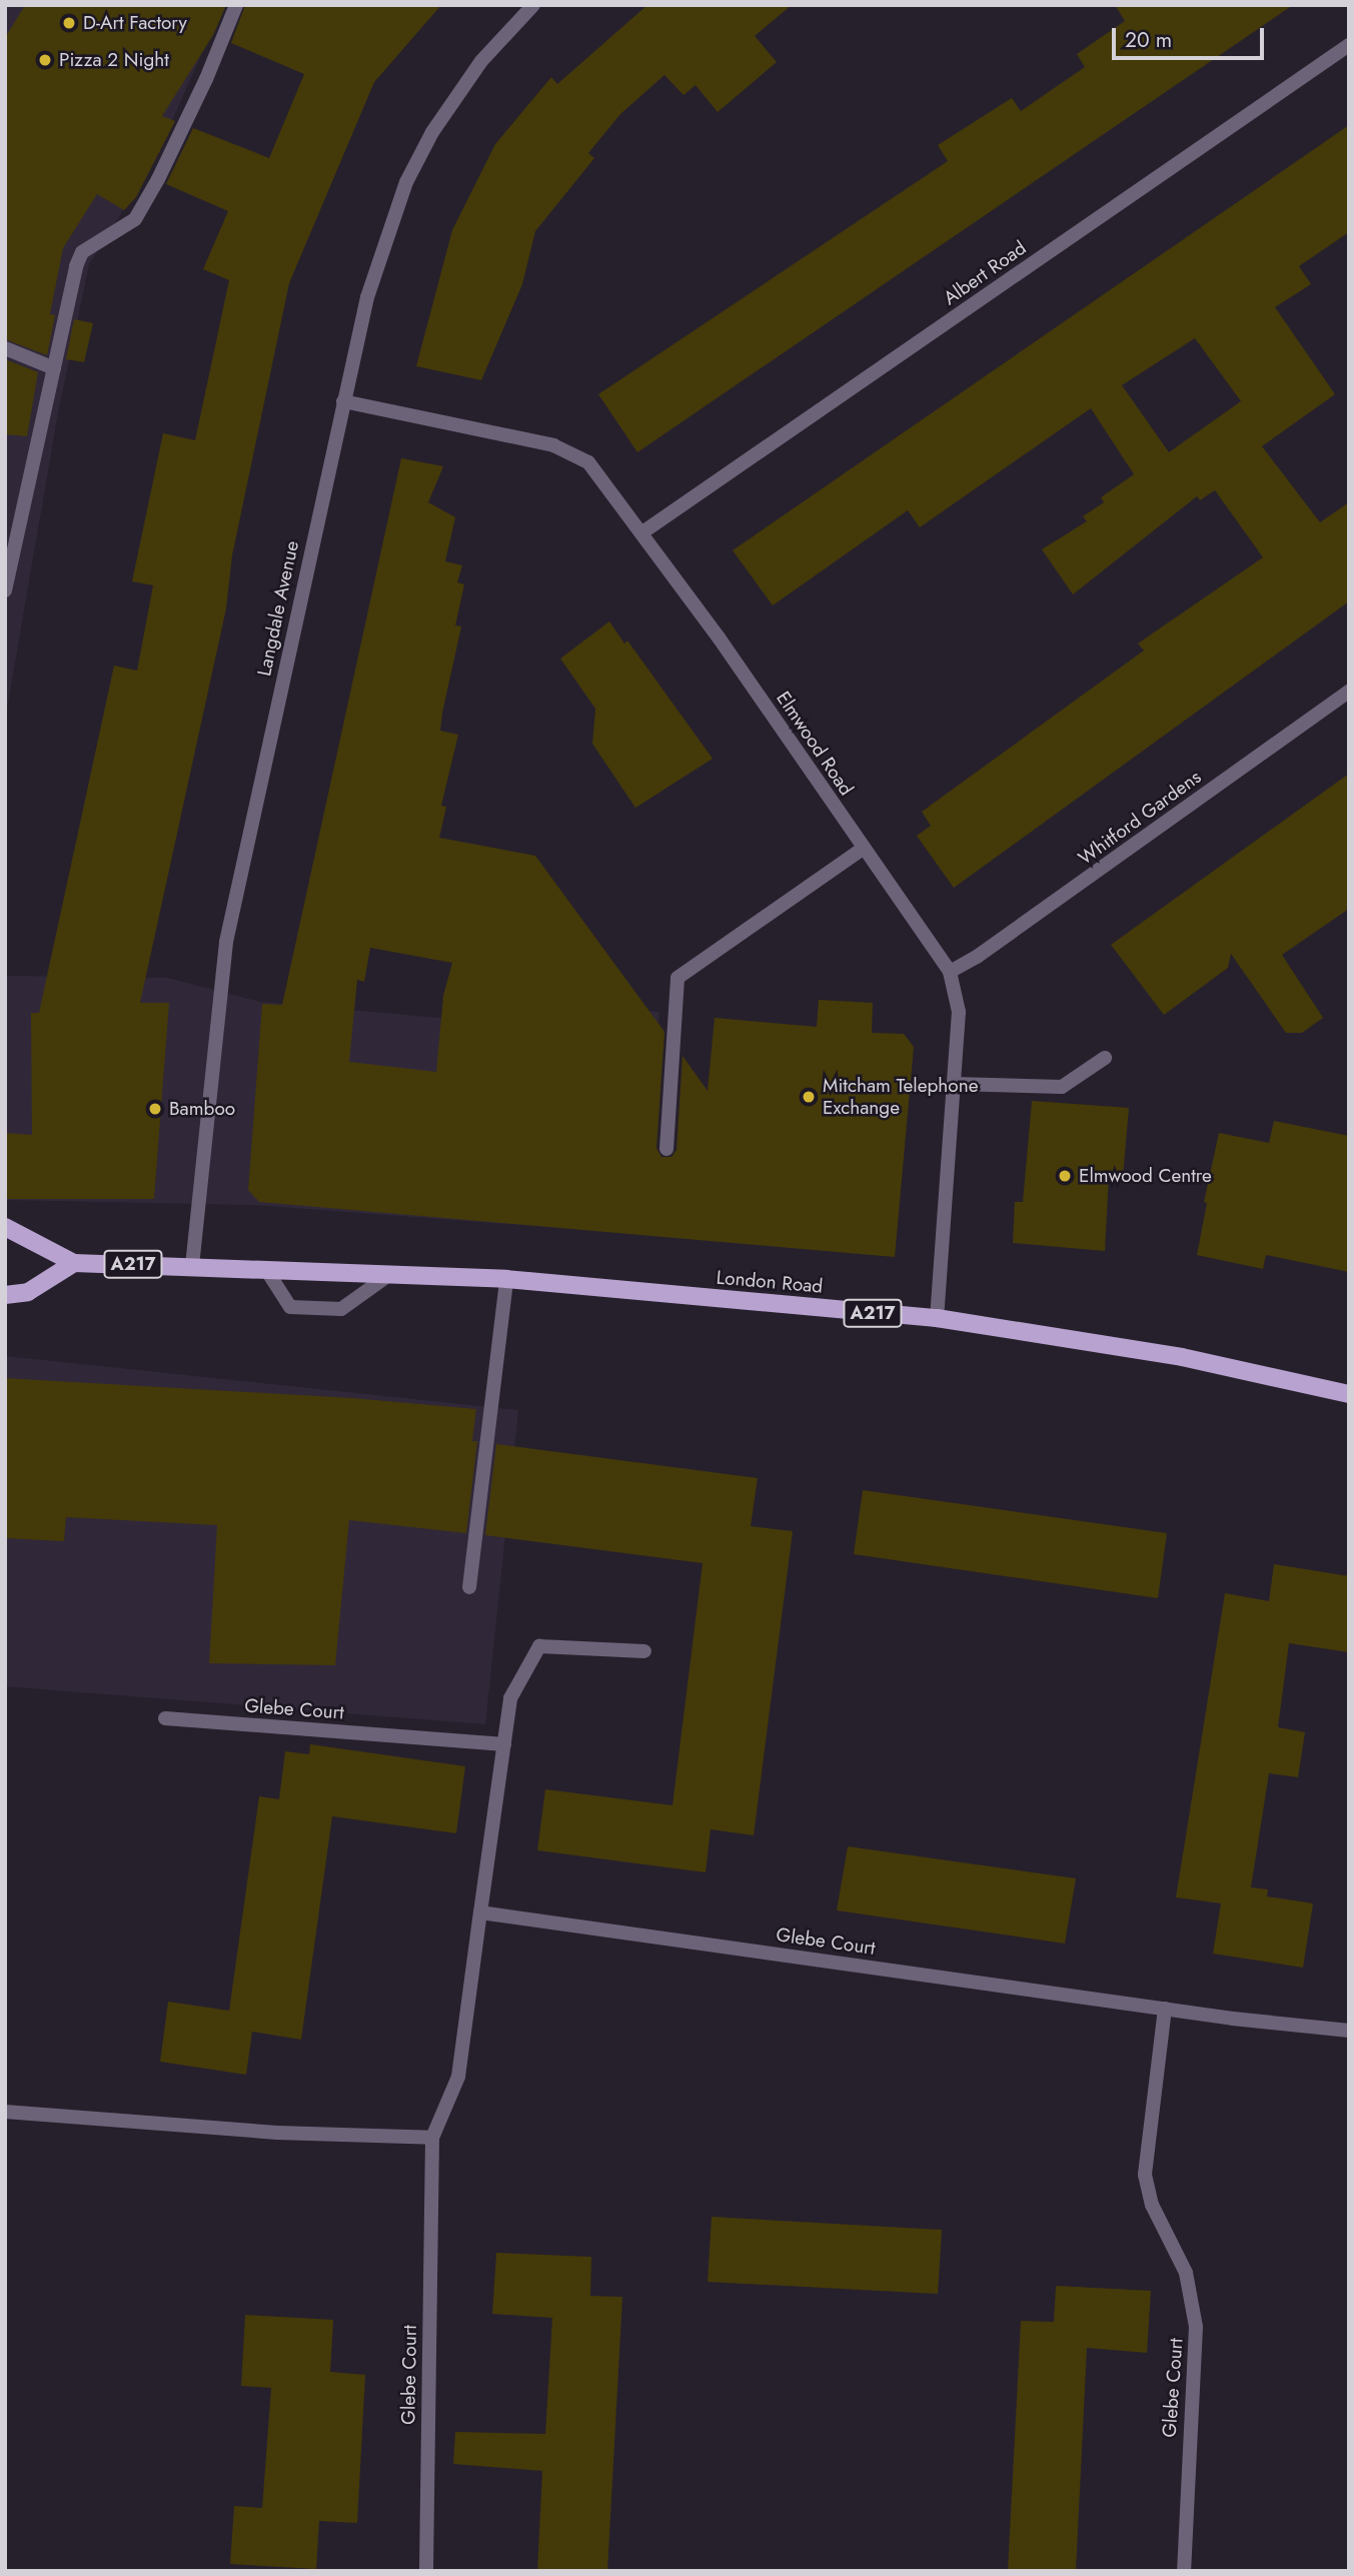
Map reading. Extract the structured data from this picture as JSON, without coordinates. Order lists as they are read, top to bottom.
{
  "streets": {
    "main road": ["A217", "London Road"],
    "street": [
      "Albert Road",
      "Langdale Avenue",
      "Elmwood Road",
      "Whitford Gardens",
      "Glebe Court"
    ]
  },
  "crossings": [
    ["Albert Road", "Elmwood Road"],
    ["Langdale Avenue", "Elmwood Road"],
    ["Langdale Avenue", "London Road"],
    ["Elmwood Road", "Whitford Gardens"],
    ["Elmwood Road", "London Road"]
  ],
  "places": [
    "D-Art Factory",
    "Pizza 2 Night",
    "Mitcham Telephone Exchange",
    "Bamboo",
    "Elmwood Centre"
  ],
  "scale_bar": "20 m"
}
